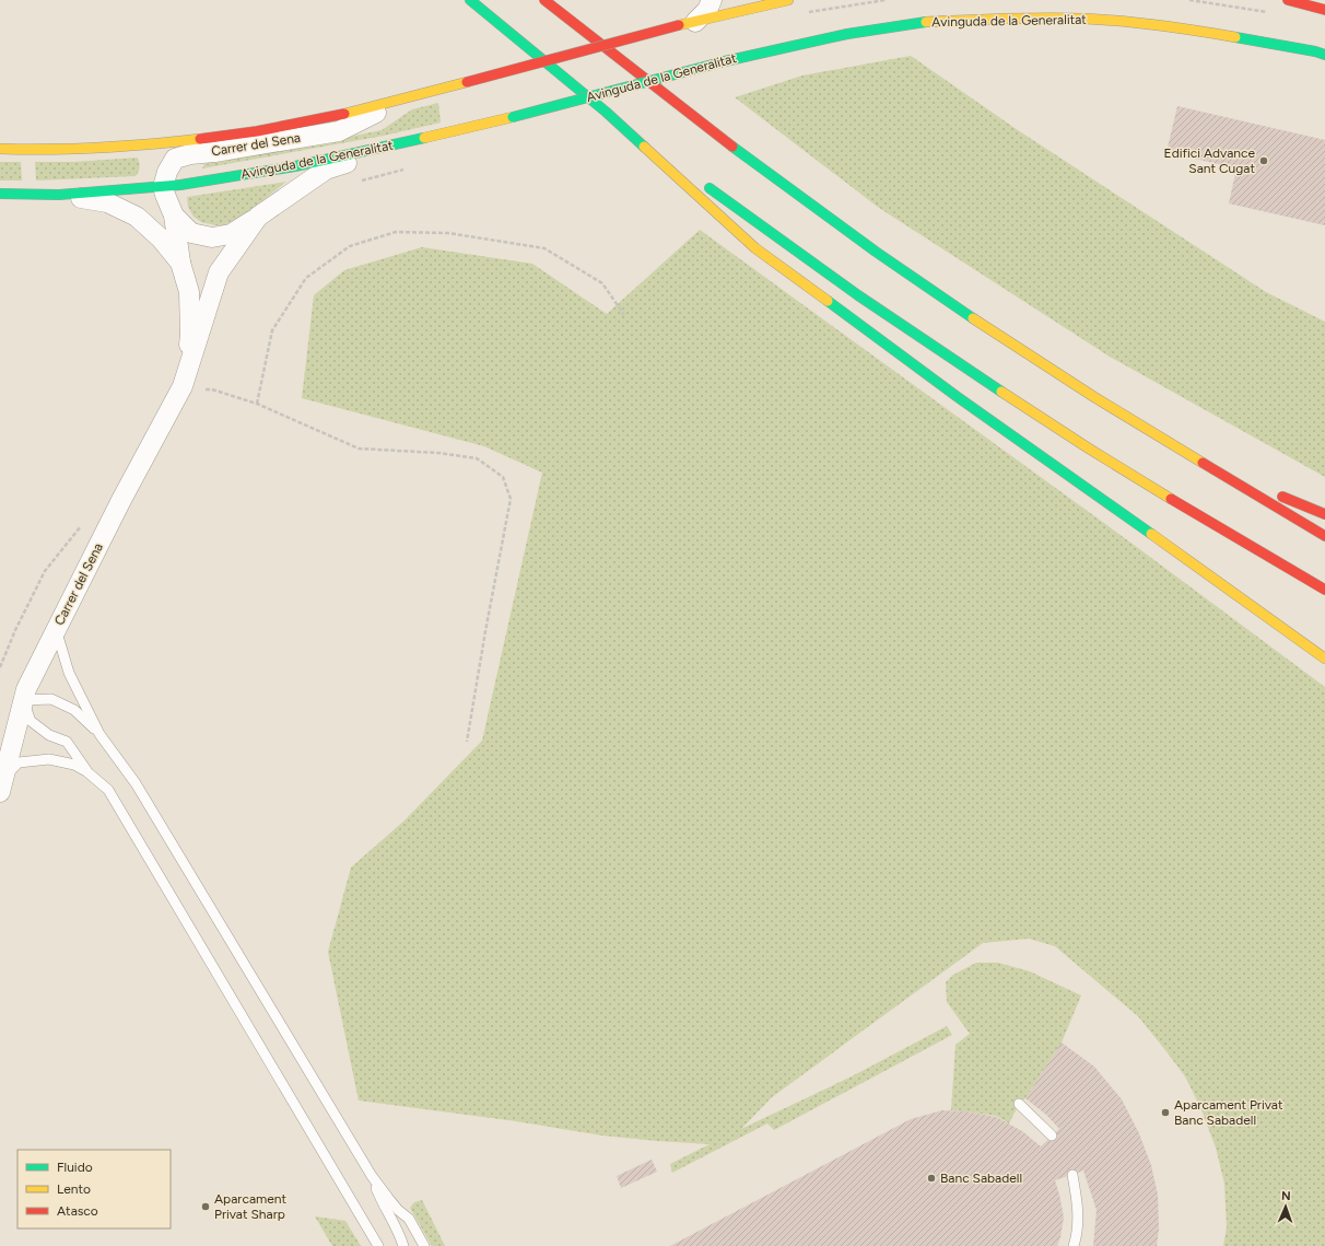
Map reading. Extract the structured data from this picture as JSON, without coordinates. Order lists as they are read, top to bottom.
{
  "streets": {
    "main road": ["Avinguda de la Generalitat"],
    "street": ["Carrer del Sena"]
  },
  "crossings": [
    ["Avinguda de la Generalitat", "Carrer del Sena"]
  ],
  "places": [
    "Edifici Advance Sant Cugat",
    "Aparcament Privat Banc Sabadell",
    "Banc Sabadell",
    "Aparcament Privat Sharp"
  ],
  "legend": ["Fluido", "Lento", "Atasco"],
  "north": "top"
}
